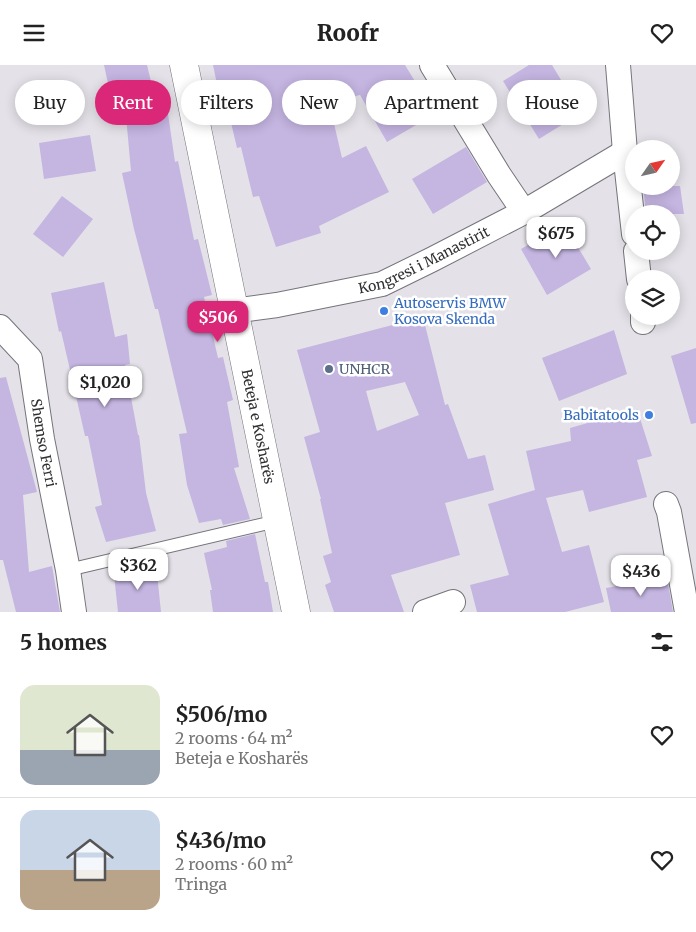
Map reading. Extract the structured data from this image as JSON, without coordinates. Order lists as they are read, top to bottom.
{
  "streets": {
    "street": ["Kongresi i Manastirit", "Beteja e Kosharës", "Shemso Ferri"]
  },
  "crossings": [
    ["Kongresi i Manastirit", "Beteja e Kosharës"]
  ],
  "places": ["Autoservis BMW Kosova Skenda", "UNHCR", "Babitatools"],
  "north": "top right",
  "page": {
    "header": "Roofr",
    "chip": [
      "Buy",
      "Rent",
      "Filters",
      "New",
      "Apartment",
      "House"
    ],
    "price": [
      "$675",
      "$506",
      "$1,020",
      "$362",
      "$436"
    ],
    "heading": "5 homes",
    "list": [
      {
        "name": "$506/mo",
        "note": "2 rooms · 64 m² · Beteja e Kosharës"
      },
      {
        "name": "$436/mo",
        "note": "2 rooms · 60 m² · Tringa"
      }
    ]
  }
}
